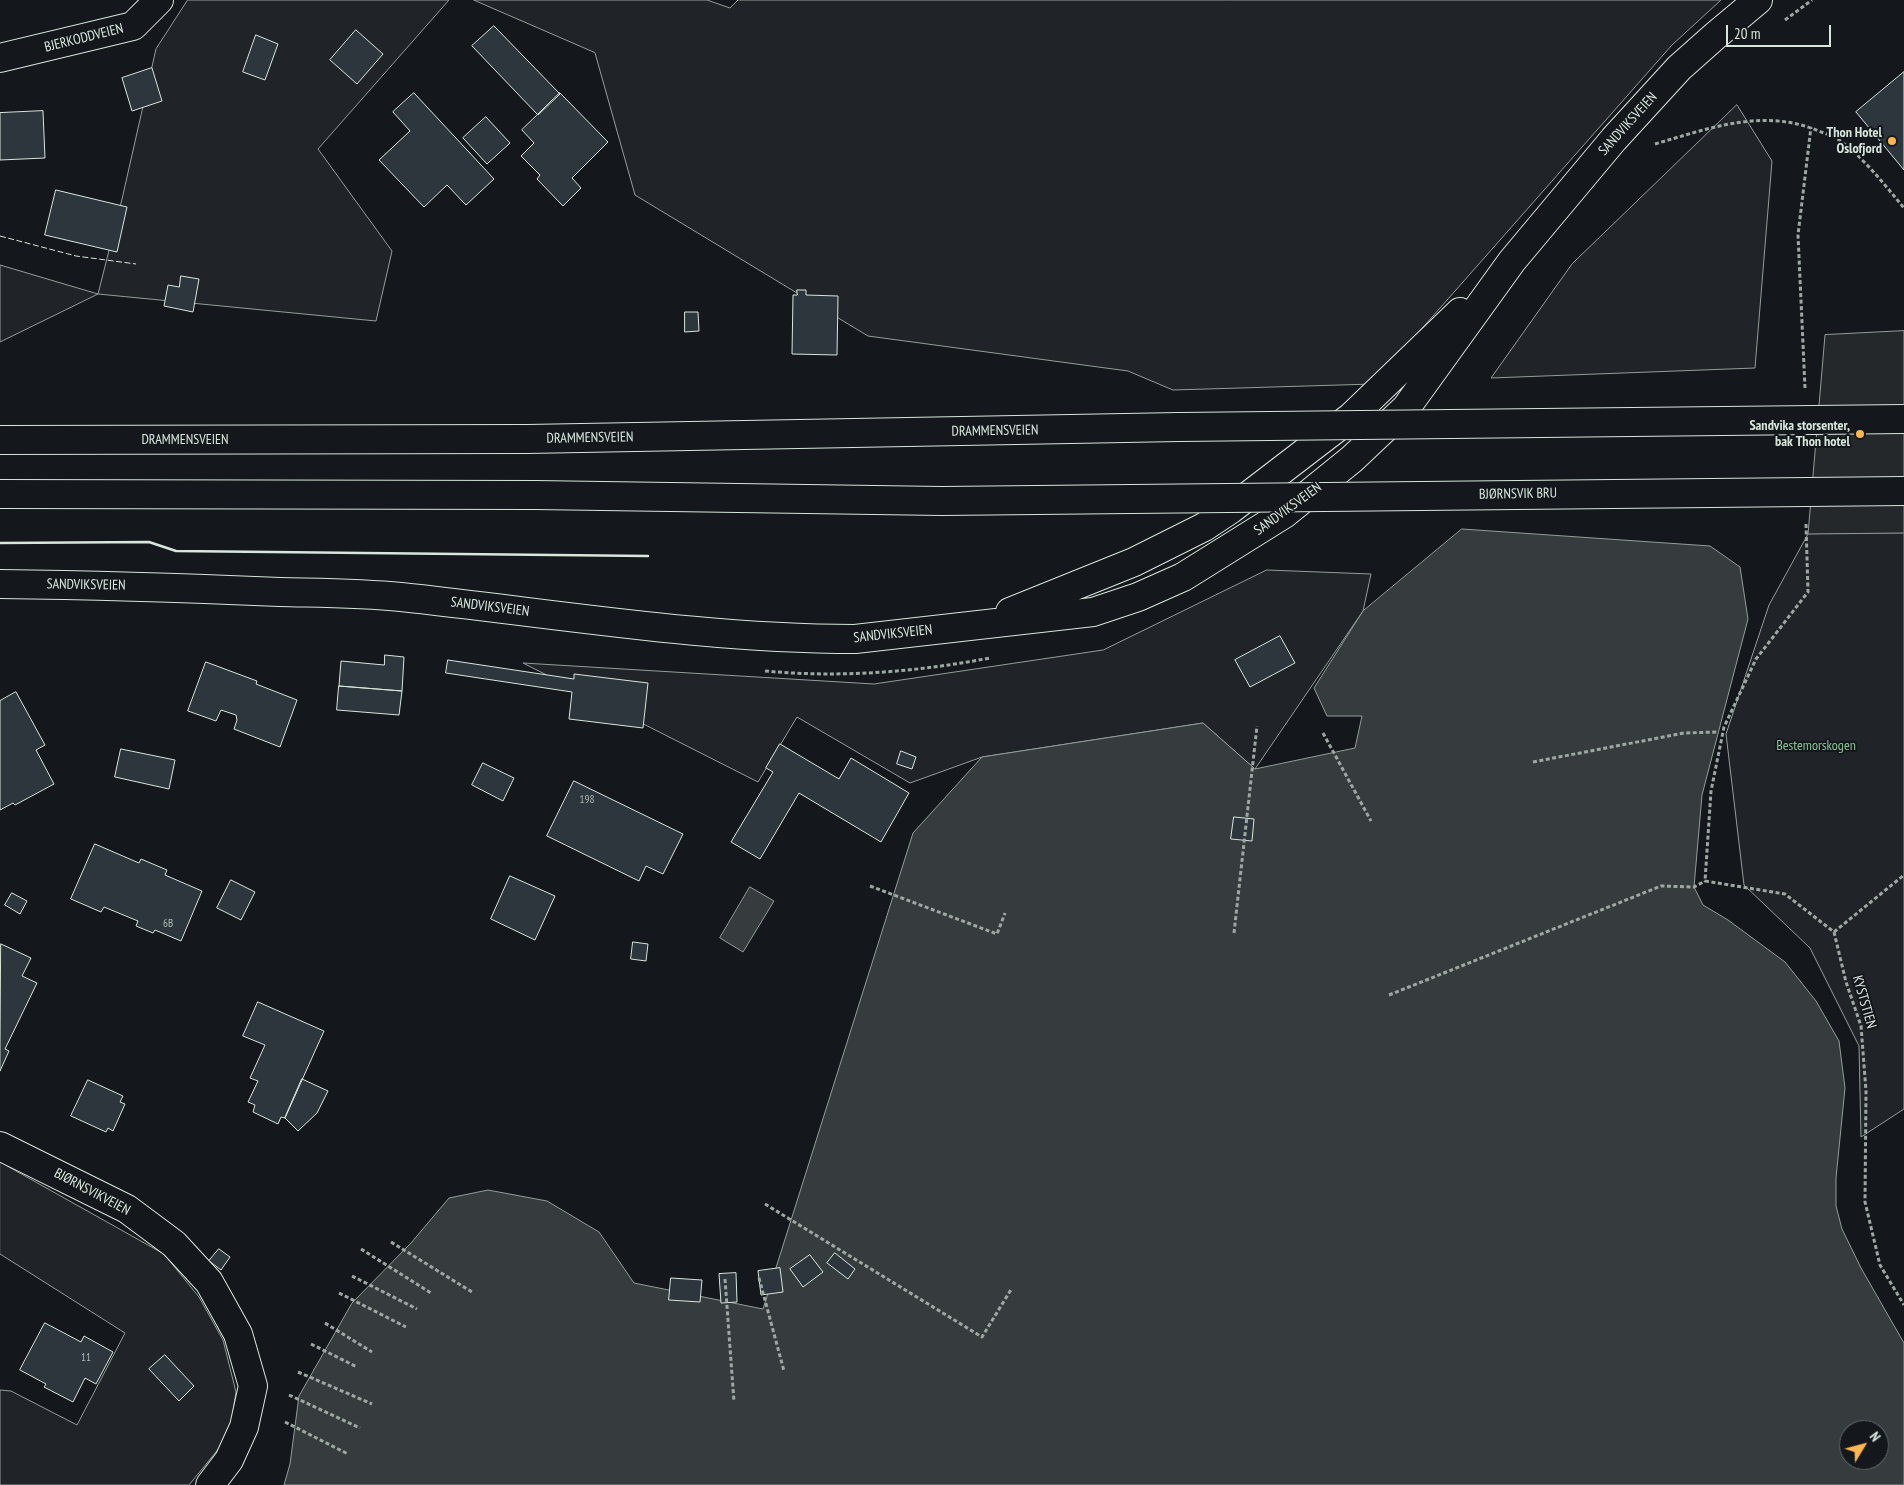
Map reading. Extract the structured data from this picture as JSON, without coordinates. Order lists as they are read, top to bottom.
{
  "streets": {
    "main road": [
      "BJERKODDVEIEN",
      "SANDVIKSVEIEN",
      "DRAMMENSVEIEN",
      "BJØRNSVIK BRU",
      "BJØRNSVIKVEIEN"
    ],
    "path": ["KYSTSTIEN"]
  },
  "parks": ["Bestemorskogen"],
  "places": ["Thon Hotel Oslofjord", "Sandvika storsenter, bak Thon hotel"],
  "house_numbers": ["198", "6B", "11"],
  "scale_bar": "20 m",
  "north": "top right"
}
